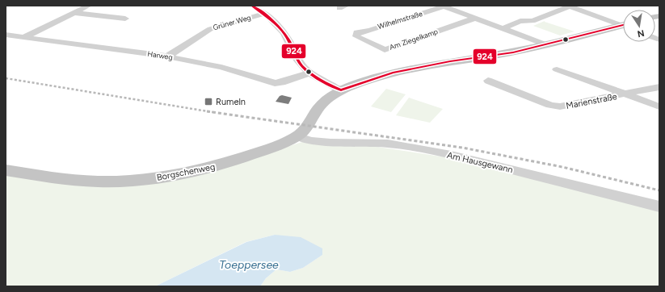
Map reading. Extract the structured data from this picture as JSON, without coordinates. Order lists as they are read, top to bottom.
{
  "streets": {
    "main road": ["Borgschenweg"],
    "street": [
      "Wilhelmstraße",
      "Grüner Weg",
      "Am Ziegelkamp",
      "Harweg",
      "Marienstraße",
      "Am Hausgewann"
    ]
  },
  "crossings": [
    ["Wilhelmstraße", "Am Ziegelkamp"],
    ["Grüner Weg", "Harweg"],
    ["Am Hausgewann", "Borgschenweg"]
  ],
  "water": ["Toeppersee"],
  "places": {
    "transit": ["Rumeln"]
  },
  "lines": ["transit line 924"],
  "north": "bottom"
}
